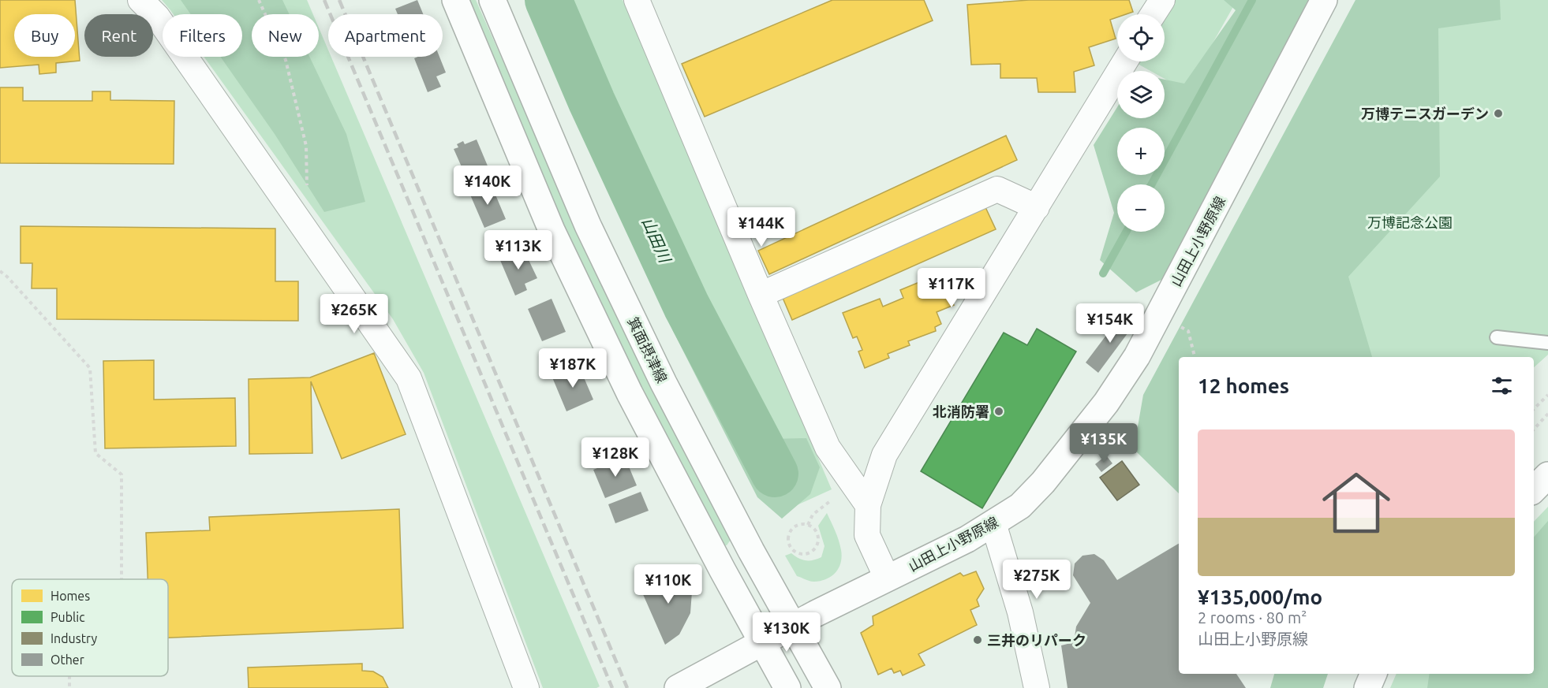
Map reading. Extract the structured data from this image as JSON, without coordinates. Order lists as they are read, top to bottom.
{
  "streets": {
    "main road": ["山田上小野原線", "箕面摂津線"]
  },
  "crossings": [
    ["山田上小野原線", "箕面摂津線"]
  ],
  "water": ["山田川"],
  "parks": ["万博記念公園"],
  "places": ["万博テニスガーデン", "北消防署", "三井のリパーク"],
  "legend": [
    "Homes",
    "Public",
    "Industry",
    "Other"
  ],
  "page": {
    "map_buttons": ["+", "−"],
    "chip": [
      "Buy",
      "Rent",
      "Filters",
      "New",
      "Apartment"
    ],
    "price": [
      "¥140K",
      "¥144K",
      "¥113K",
      "¥117K",
      "¥265K",
      "¥154K",
      "¥187K",
      "¥135K",
      "¥128K",
      "¥275K",
      "¥110K",
      "¥130K"
    ],
    "heading": "12 homes",
    "list": [
      {
        "name": "¥135,000/mo",
        "note": "2 rooms · 80 m² · 山田上小野原線"
      }
    ]
  }
}
